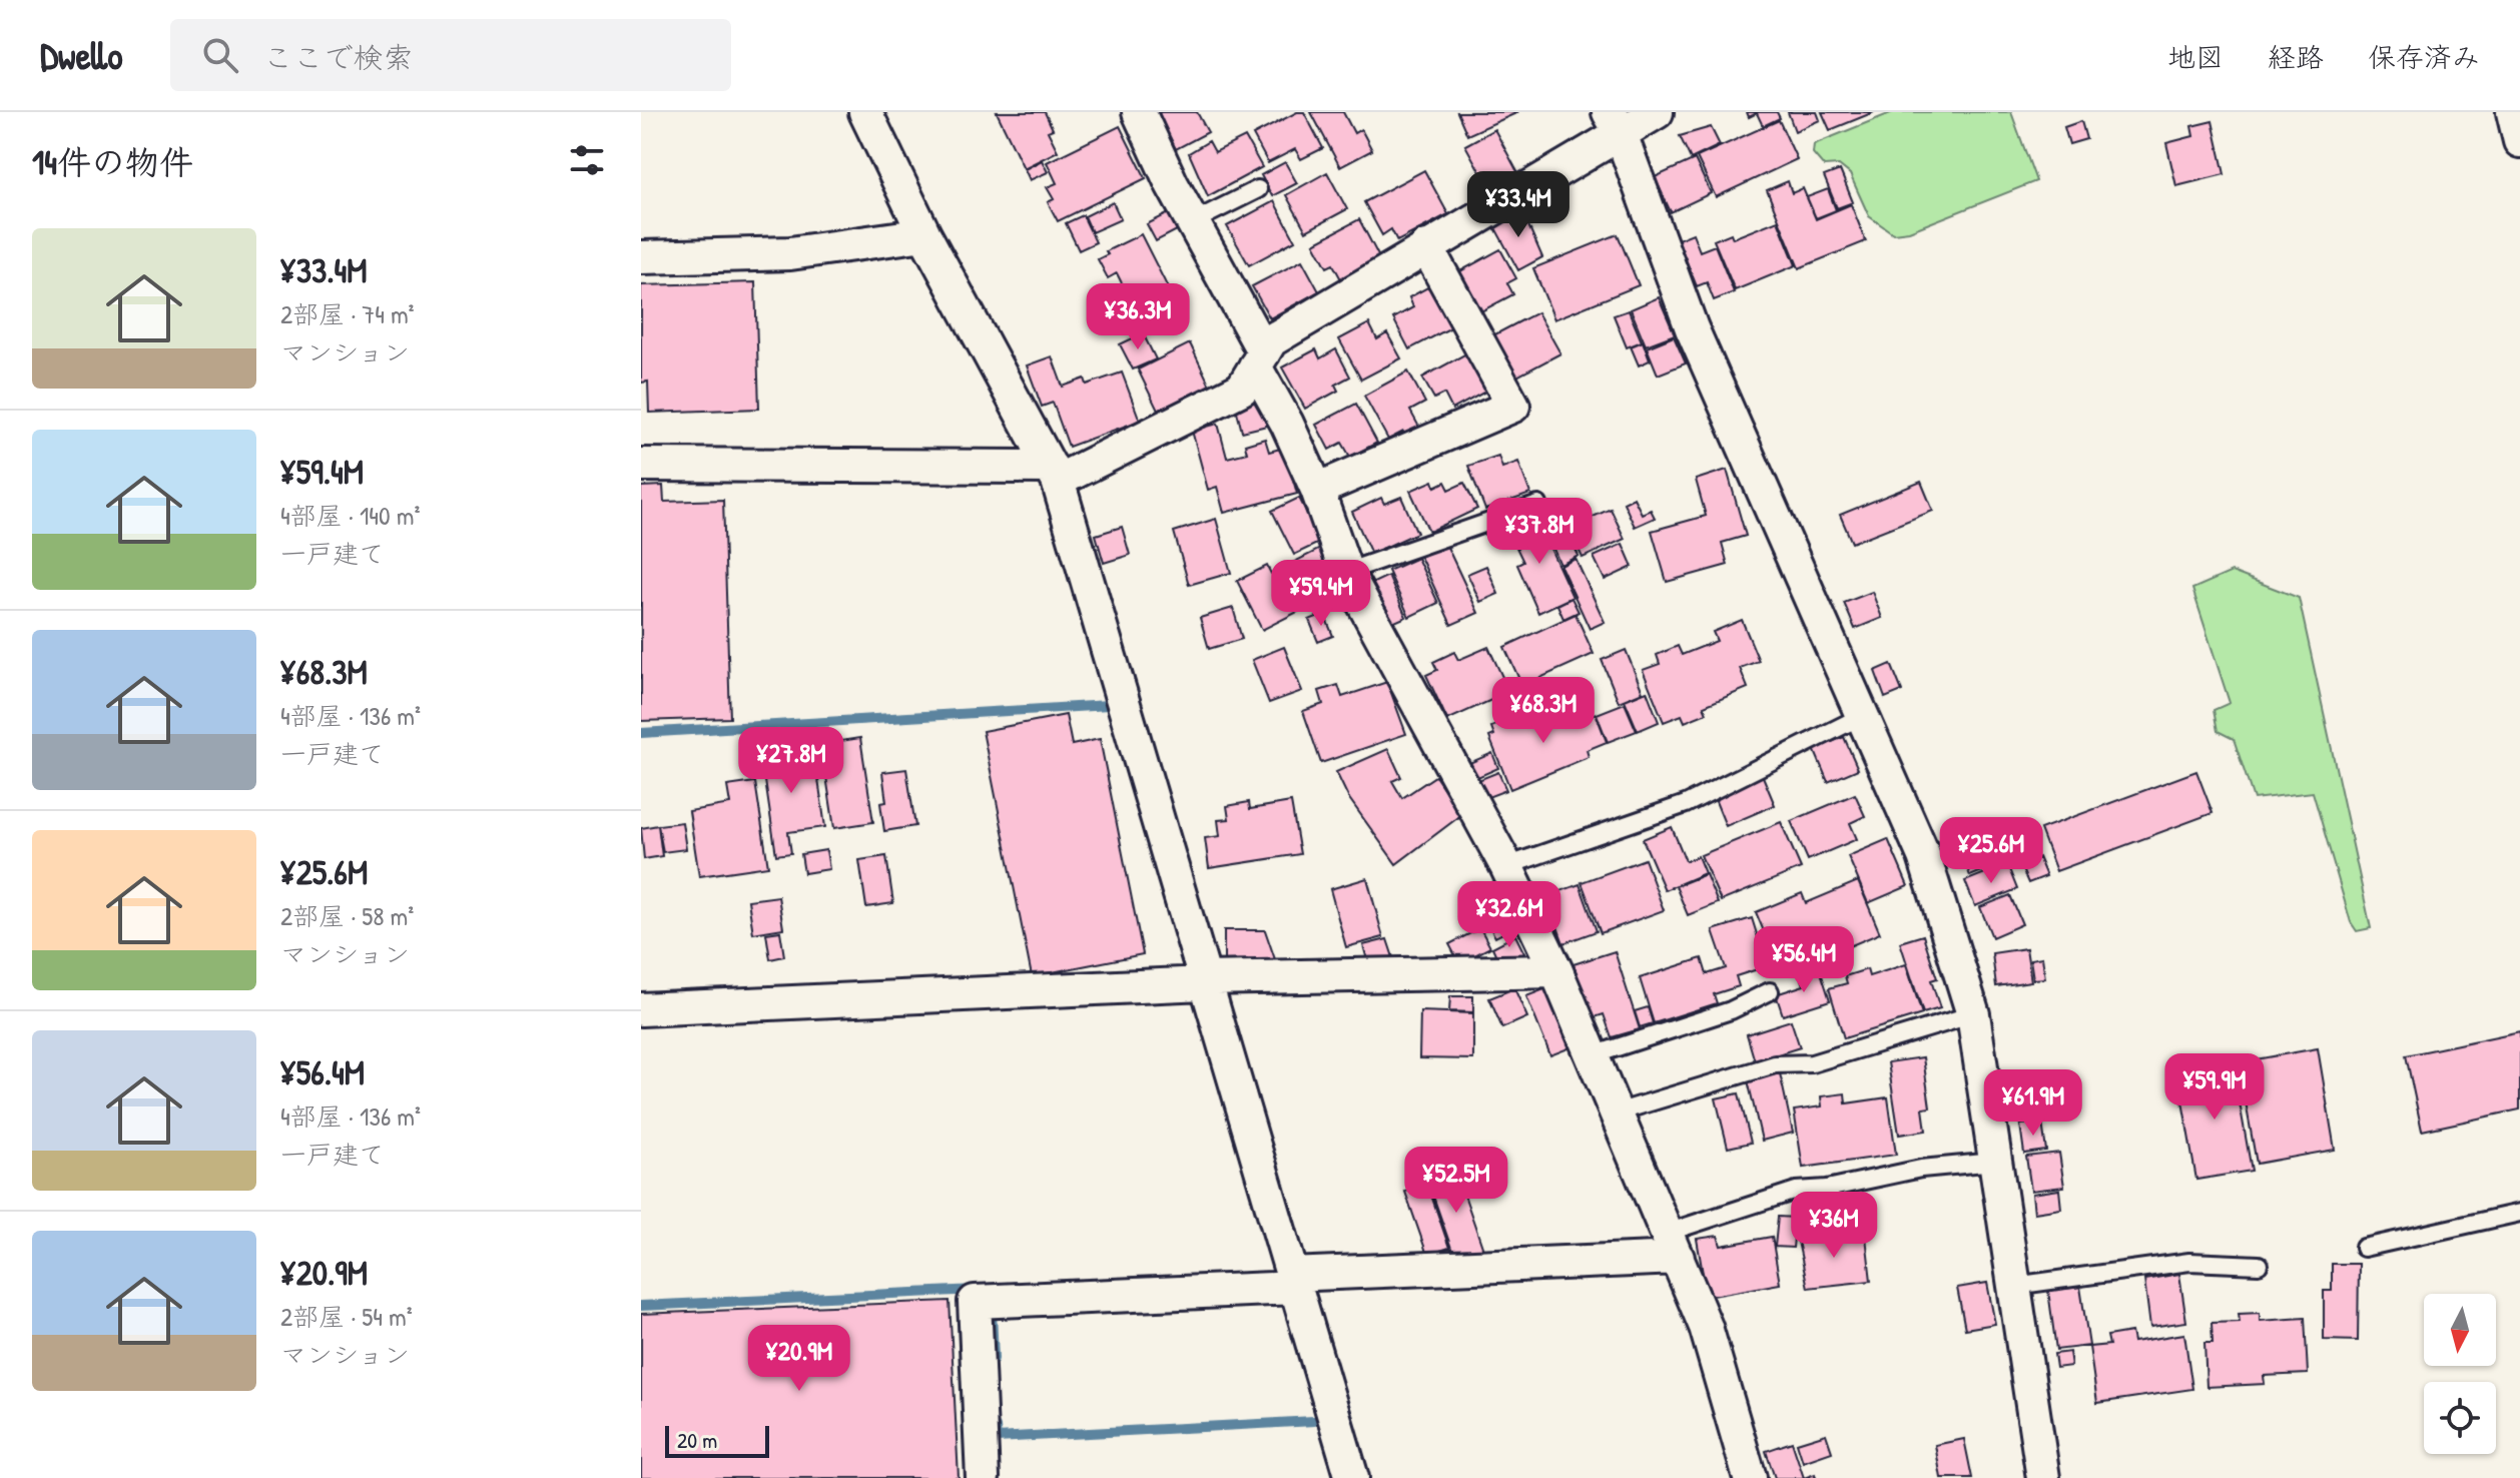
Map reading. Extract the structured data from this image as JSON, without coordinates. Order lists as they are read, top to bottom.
{
  "scale_bar": "20 m",
  "north": "bottom",
  "page": {
    "header": "Dwello",
    "search": "ここで検索",
    "nav": ["地図", "経路", "保存済み"],
    "heading": "14件の物件",
    "price": [
      "¥33.4M",
      "¥36.3M",
      "¥37.8M",
      "¥59.4M",
      "¥68.3M",
      "¥27.8M",
      "¥25.6M",
      "¥32.6M",
      "¥56.4M",
      "¥59.9M",
      "¥61.9M",
      "¥52.5M",
      "¥36M",
      "¥20.9M"
    ],
    "list": [
      {
        "name": "¥33.4M",
        "note": "2部屋 · 74 m² · マンション"
      },
      {
        "name": "¥59.4M",
        "note": "4部屋 · 140 m² · 一戸建て"
      },
      {
        "name": "¥68.3M",
        "note": "4部屋 · 136 m² · 一戸建て"
      },
      {
        "name": "¥25.6M",
        "note": "2部屋 · 58 m² · マンション"
      },
      {
        "name": "¥56.4M",
        "note": "4部屋 · 136 m² · 一戸建て"
      },
      {
        "name": "¥20.9M",
        "note": "2部屋 · 54 m² · マンション"
      }
    ],
    "scale": "20 m"
  }
}
